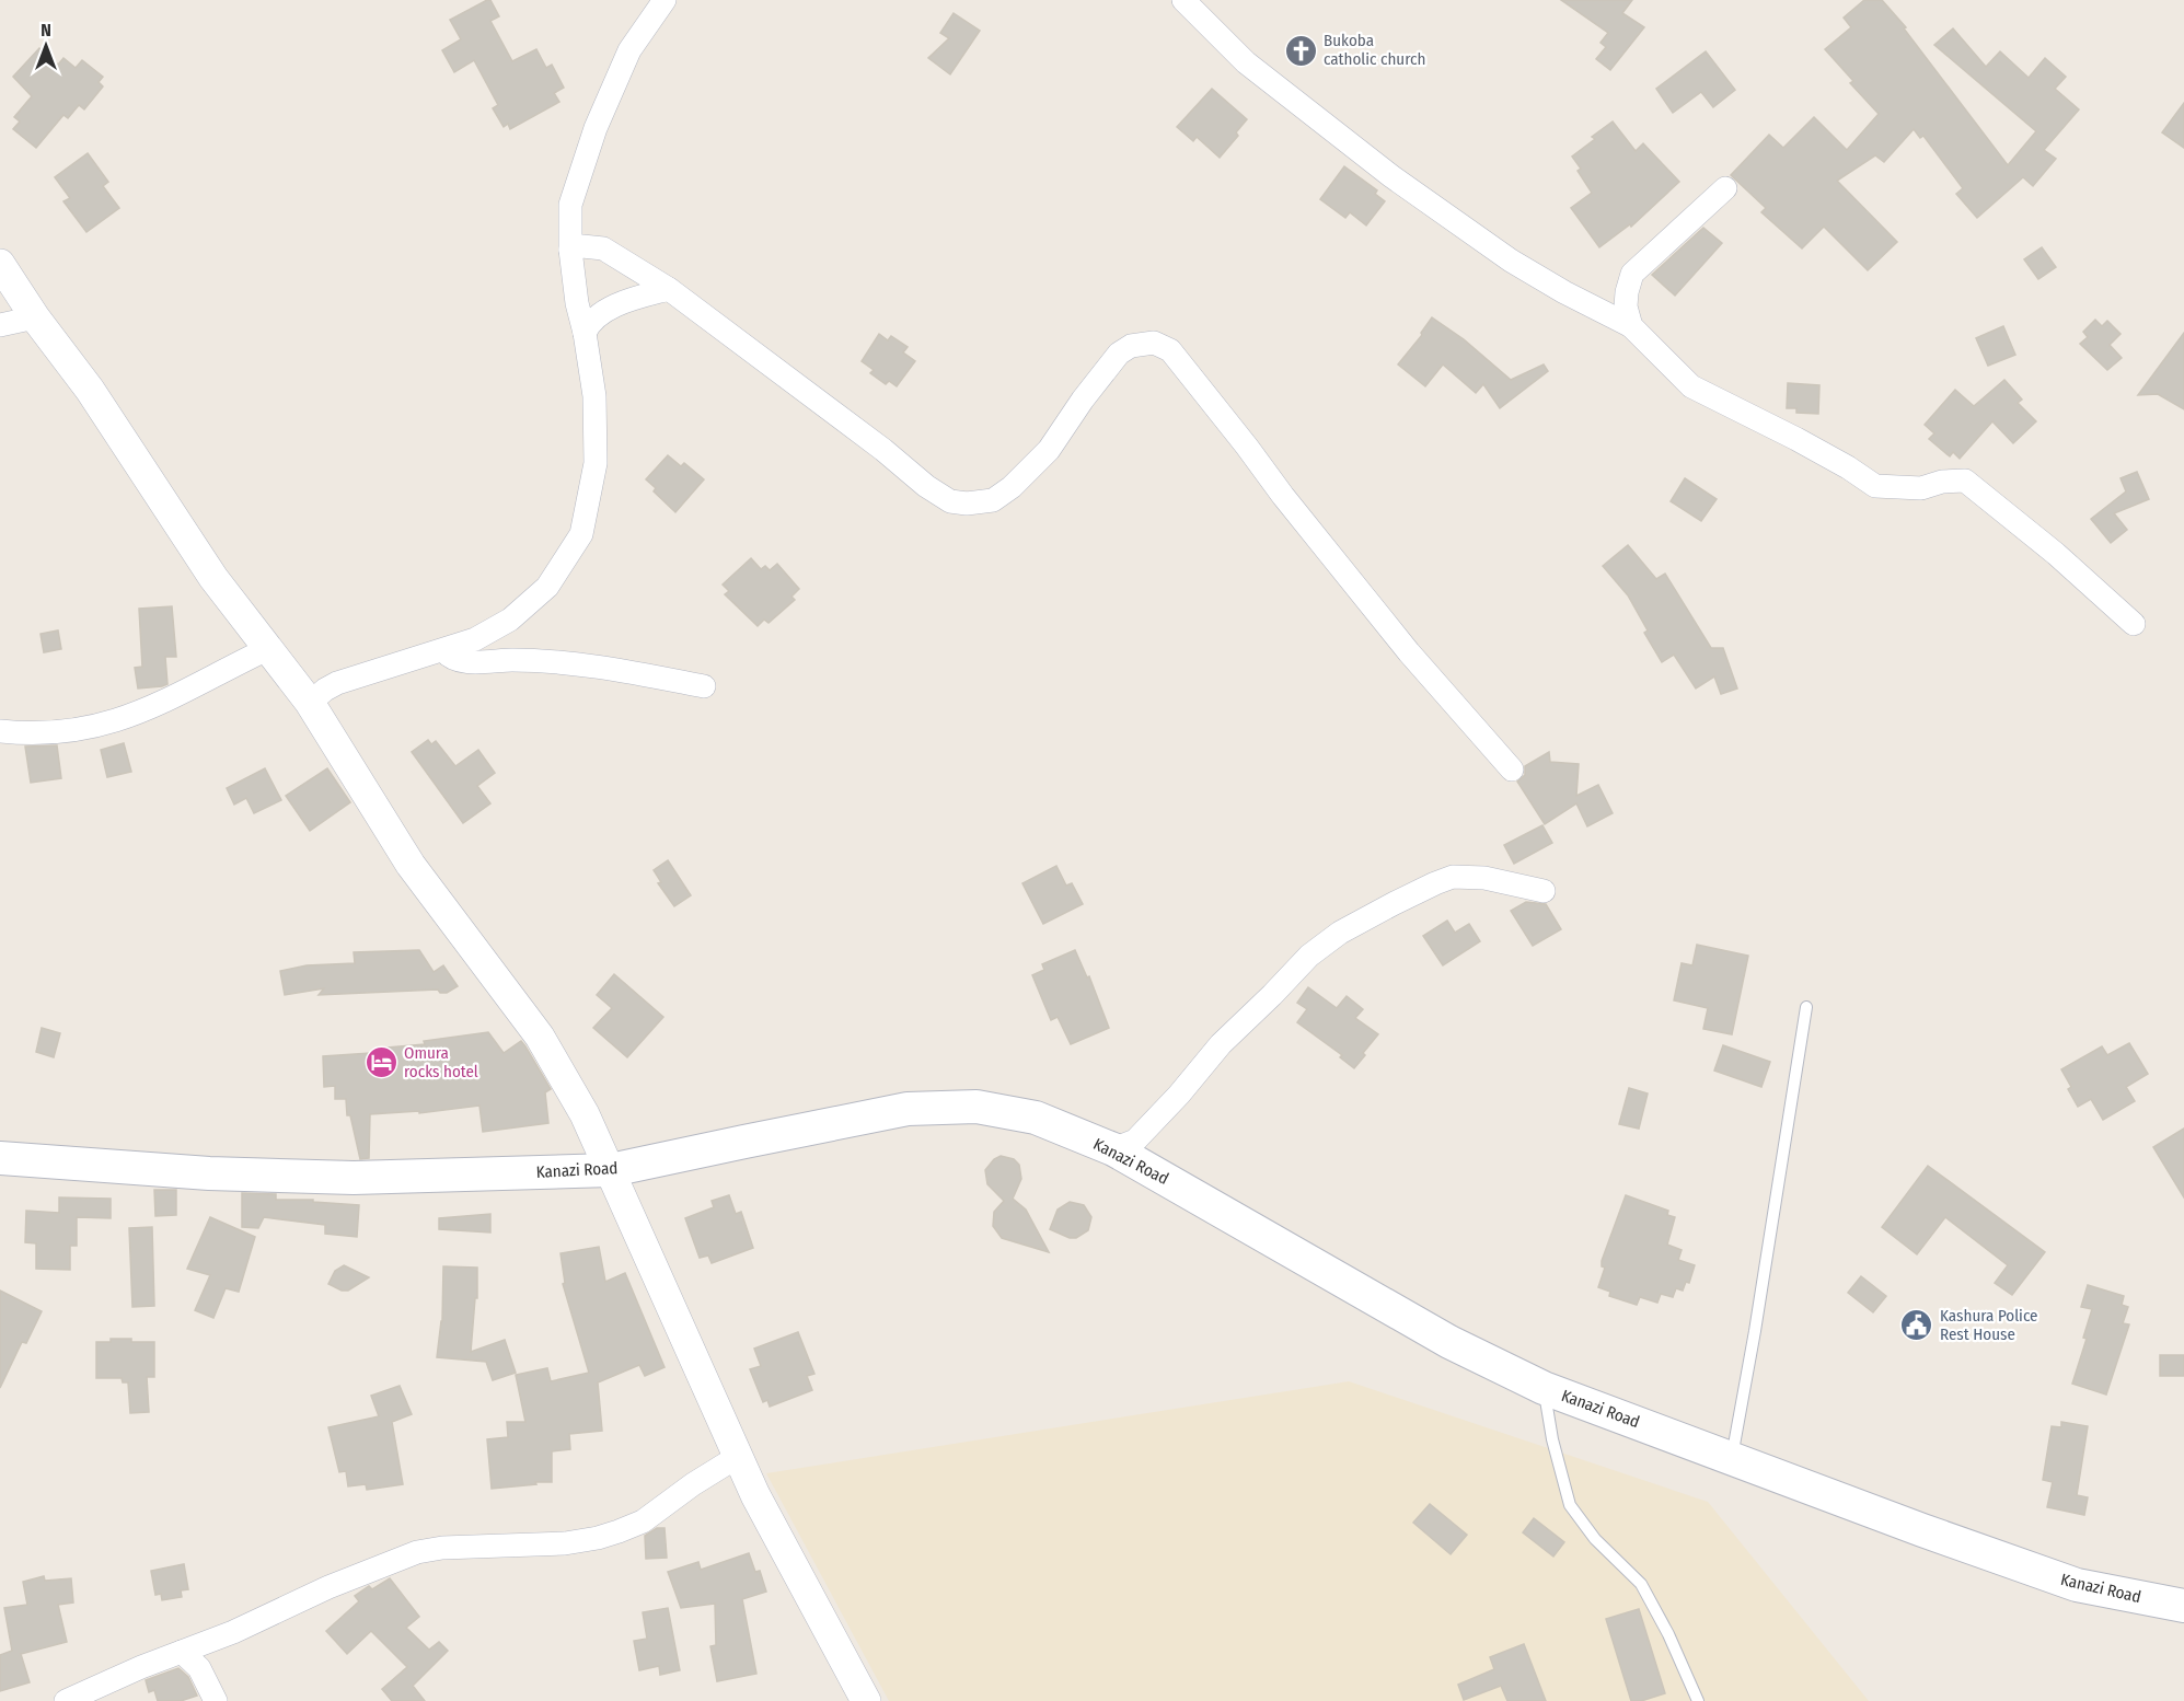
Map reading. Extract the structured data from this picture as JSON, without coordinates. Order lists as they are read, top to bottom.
{
  "streets": {
    "main road": ["Kanazi Road"]
  },
  "places": {
    "church": ["Bukoba catholic church"],
    "hotel": ["Omura rocks hotel"],
    "public building": ["Kashura Police Rest House"]
  },
  "north": "top"
}
